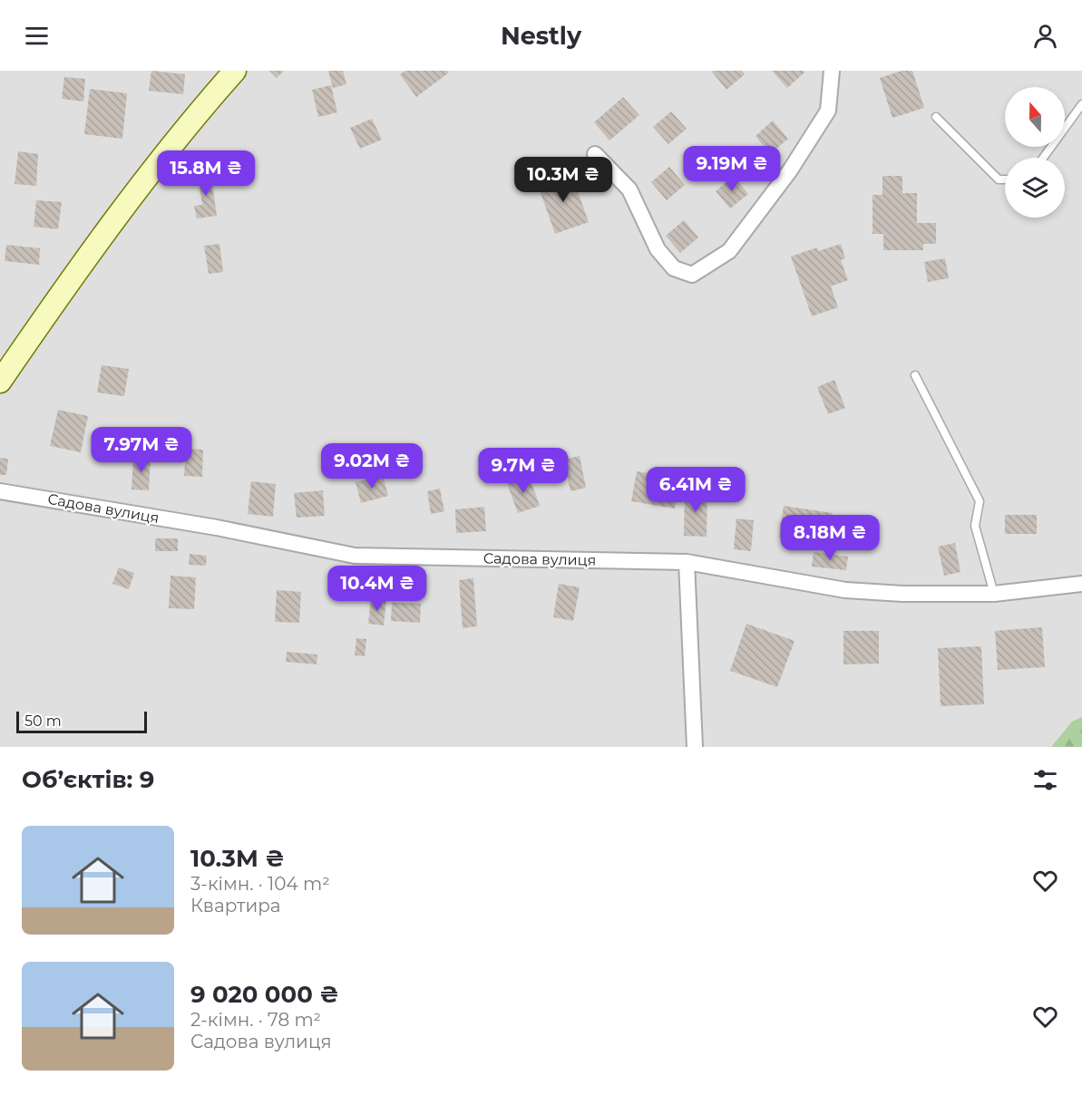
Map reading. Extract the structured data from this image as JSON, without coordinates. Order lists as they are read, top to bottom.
{
  "streets": {
    "street": ["Садова вулиця"]
  },
  "scale_bar": "50 m",
  "north": "top",
  "page": {
    "header": "Nestly",
    "price": [
      "9.19M ₴",
      "15.8M ₴",
      "10.3M ₴",
      "7.97M ₴",
      "9.02M ₴",
      "9.7M ₴",
      "6.41M ₴",
      "8.18M ₴",
      "10.4M ₴"
    ],
    "scale": "50 m",
    "heading": "Об’єктів: 9",
    "list": [
      {
        "name": "10.3M ₴",
        "note": "3-кімн. · 104 m² · Квартира"
      },
      {
        "name": "9 020 000 ₴",
        "note": "2-кімн. · 78 m² · Садова вулиця"
      }
    ]
  }
}
